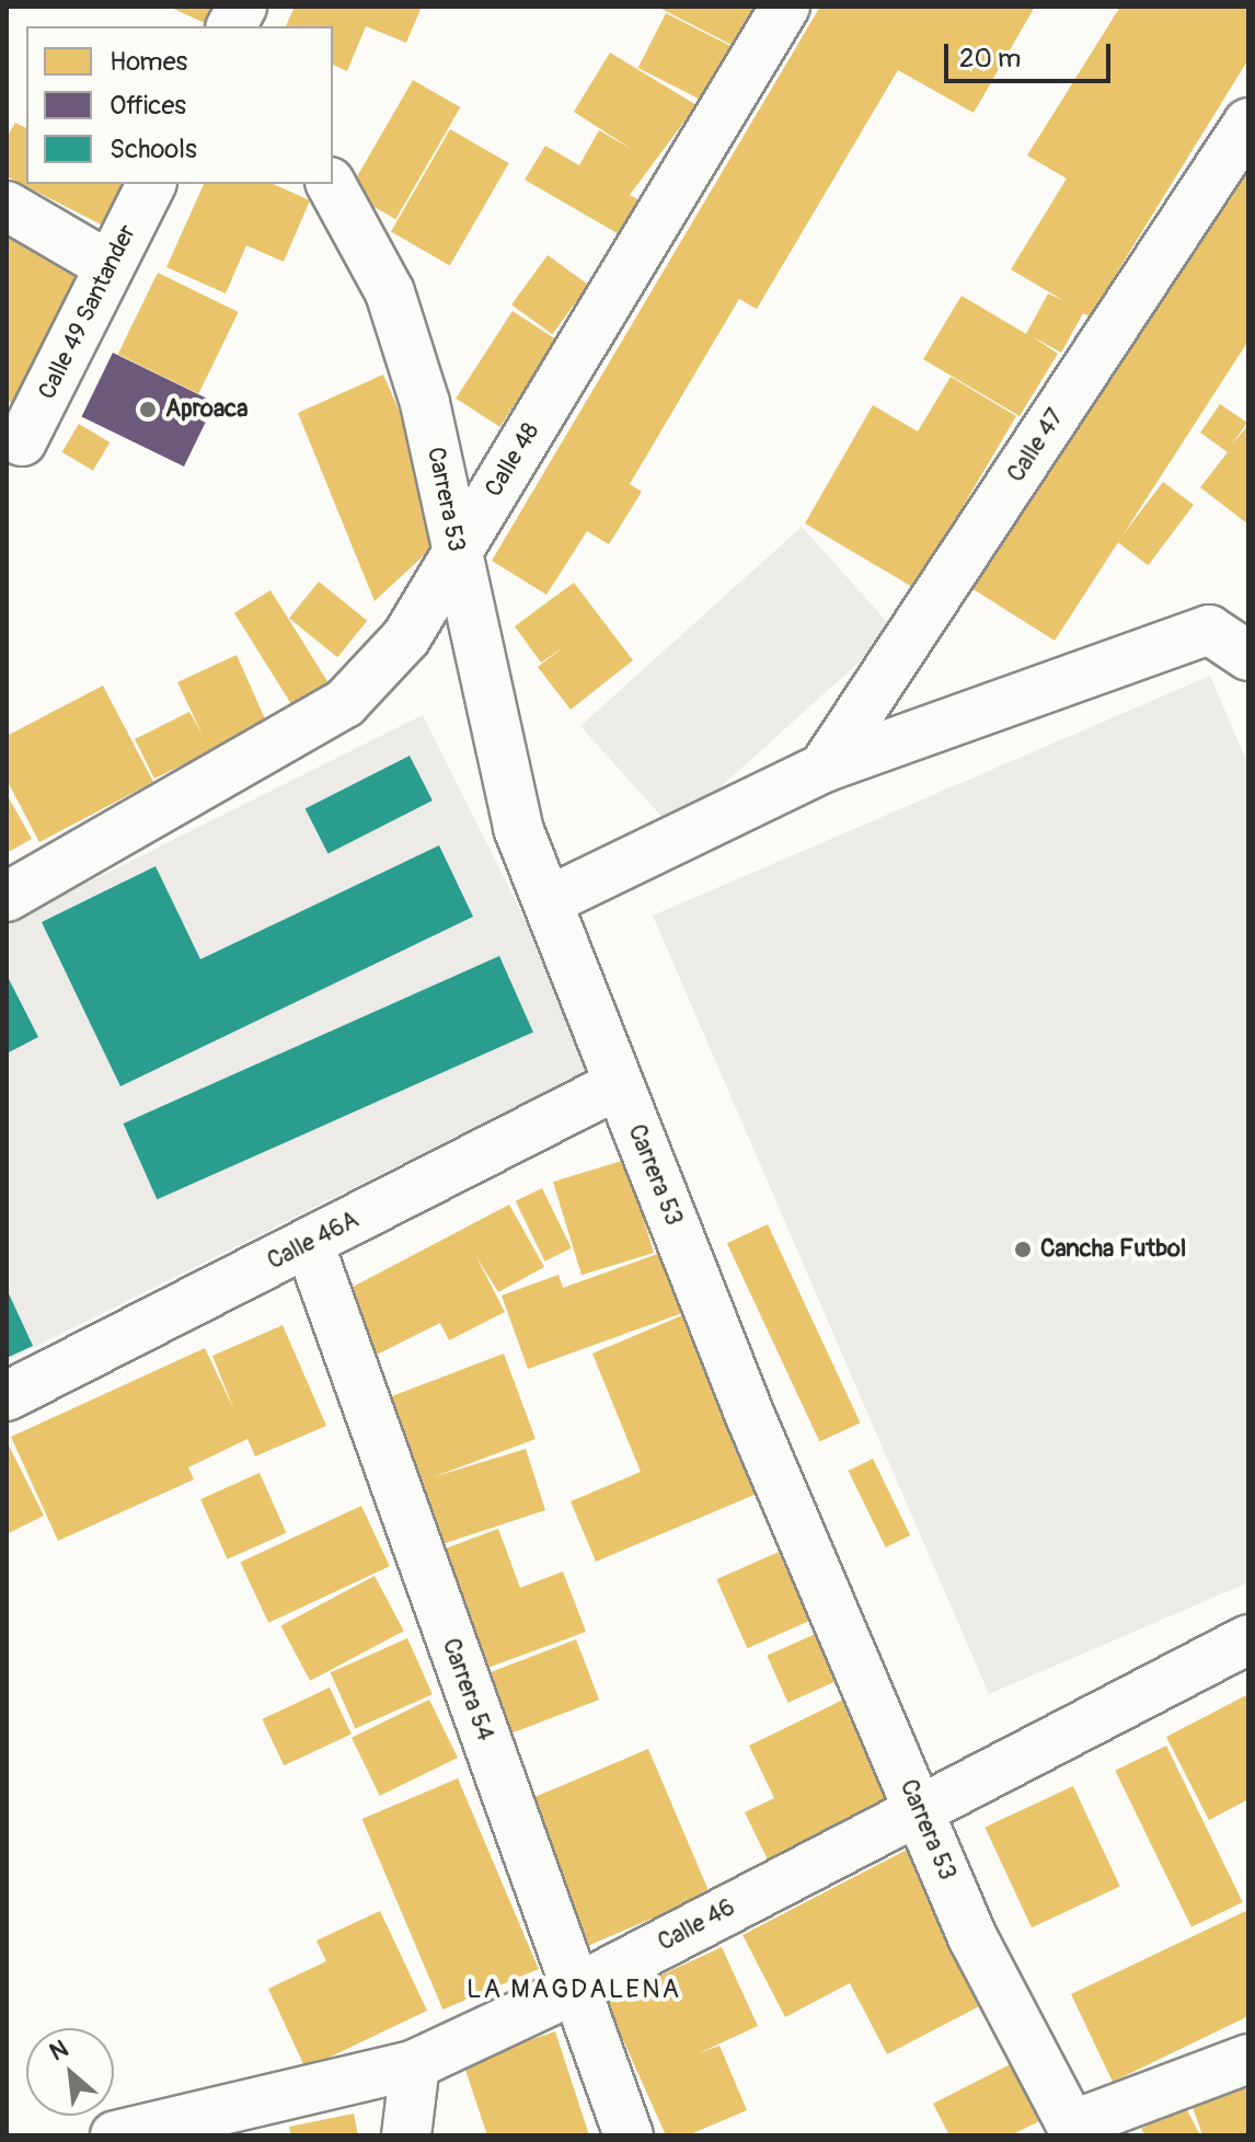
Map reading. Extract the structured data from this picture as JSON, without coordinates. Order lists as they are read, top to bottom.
{
  "streets": {
    "street": [
      "Calle 49 Santander",
      "Calle 47",
      "Calle 48",
      "Carrera 53",
      "Calle 46A",
      "Carrera 54",
      "Calle 46"
    ]
  },
  "crossings": [
    ["Calle 48", "Carrera 53"],
    ["Carrera 53", "Calle 46A"],
    ["Carrera 53", "Calle 46"],
    ["Calle 46A", "Carrera 54"],
    ["Carrera 54", "Calle 46"]
  ],
  "districts": ["LA MAGDALENA"],
  "places": ["Aproaca", "Cancha Futbol"],
  "legend": ["Homes", "Offices", "Schools"],
  "scale_bar": "20 m",
  "north": "top left"
}
